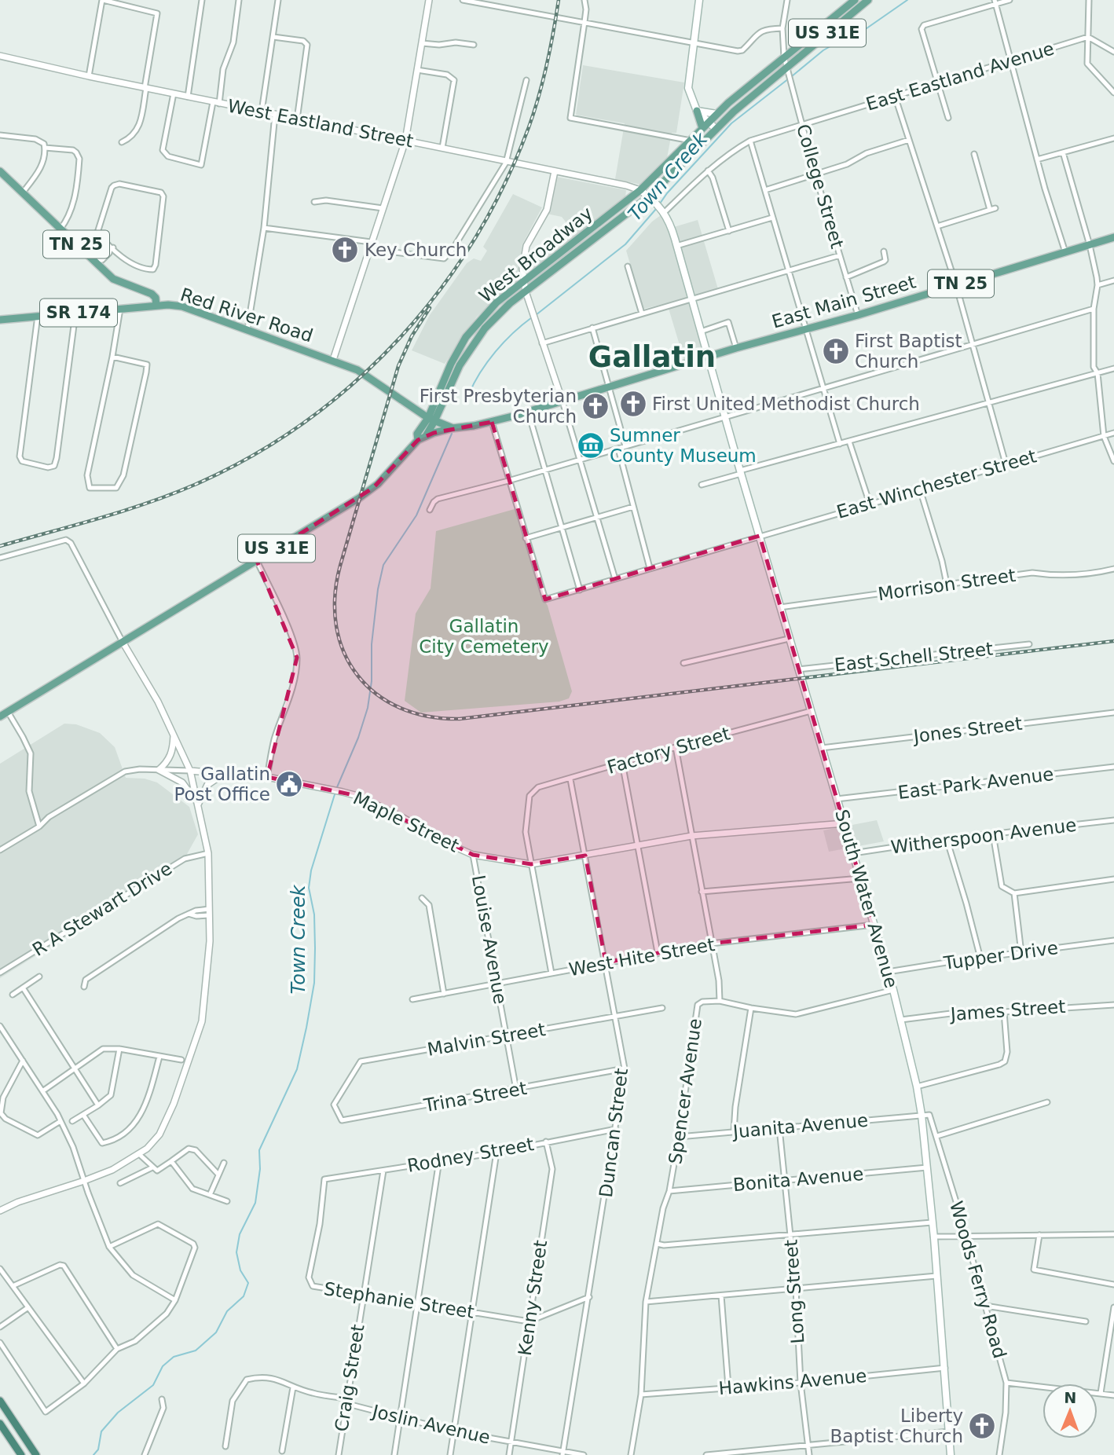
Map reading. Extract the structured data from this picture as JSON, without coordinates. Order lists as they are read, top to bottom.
{
  "streets": {
    "main road": [
      "US 31E",
      "TN 25",
      "West Broadway",
      "East Main Street",
      "SR 174",
      "Red River Road",
      "South Water Avenue"
    ],
    "street": [
      "East Eastland Avenue",
      "West Eastland Street",
      "College Street",
      "East Winchester Street",
      "Morrison Street",
      "East Schell Street",
      "Jones Street",
      "Factory Street",
      "East Park Avenue",
      "Maple Street",
      "Witherspoon Avenue",
      "R A Stewart Drive",
      "Louise Avenue",
      "Tupper Drive",
      "West Hite Street",
      "James Street",
      "Malvin Street",
      "Spencer Avenue",
      "Trina Street",
      "Juanita Avenue",
      "Duncan Street",
      "Rodney Street",
      "Bonita Avenue",
      "Woods Ferry Road",
      "Long Street",
      "Kenny Street",
      "Stephanie Street",
      "Craig Street",
      "Hawkins Avenue",
      "Joslin Avenue"
    ]
  },
  "crossings": [
    ["US 31E", "West Eastland Street"],
    ["US 31E", "College Street"],
    ["US 31E", "West Broadway"],
    ["US 31E", "Red River Road"],
    ["East Eastland Avenue", "College Street"],
    ["East Eastland Avenue", "South Water Avenue"],
    ["West Eastland Street", "West Broadway"],
    ["College Street", "East Main Street"],
    ["TN 25", "East Main Street"],
    ["TN 25", "Red River Road"],
    ["TN 25", "South Water Avenue"],
    ["West Broadway", "Red River Road"],
    ["East Main Street", "South Water Avenue"],
    ["SR 174", "Red River Road"],
    ["East Winchester Street", "South Water Avenue"],
    ["Morrison Street", "South Water Avenue"],
    ["East Schell Street", "South Water Avenue"],
    ["Jones Street", "South Water Avenue"],
    ["Factory Street", "Maple Street"],
    ["Factory Street", "South Water Avenue"],
    ["Factory Street", "Spencer Avenue"],
    ["Factory Street", "Duncan Street"],
    ["East Park Avenue", "South Water Avenue"],
    ["Maple Street", "South Water Avenue"],
    ["Maple Street", "Louise Avenue"],
    ["Maple Street", "Spencer Avenue"],
    ["Maple Street", "Duncan Street"],
    ["Witherspoon Avenue", "South Water Avenue"],
    ["South Water Avenue", "Tupper Drive"],
    ["South Water Avenue", "West Hite Street"],
    ["South Water Avenue", "James Street"],
    ["South Water Avenue", "Juanita Avenue"],
    ["South Water Avenue", "Bonita Avenue"],
    ["South Water Avenue", "Woods Ferry Road"],
    ["South Water Avenue", "Hawkins Avenue"],
    ["Louise Avenue", "West Hite Street"],
    ["Louise Avenue", "Malvin Street"],
    ["Louise Avenue", "Trina Street"],
    ["West Hite Street", "Spencer Avenue"],
    ["West Hite Street", "Duncan Street"],
    ["Malvin Street", "Trina Street"],
    ["Malvin Street", "Duncan Street"],
    ["Spencer Avenue", "Juanita Avenue"],
    ["Spencer Avenue", "Bonita Avenue"],
    ["Spencer Avenue", "Hawkins Avenue"],
    ["Trina Street", "Duncan Street"],
    ["Juanita Avenue", "Woods Ferry Road"],
    ["Juanita Avenue", "Long Street"],
    ["Duncan Street", "Rodney Street"],
    ["Duncan Street", "Joslin Avenue"],
    ["Rodney Street", "Kenny Street"],
    ["Rodney Street", "Stephanie Street"],
    ["Rodney Street", "Craig Street"],
    ["Bonita Avenue", "Long Street"],
    ["Long Street", "Hawkins Avenue"],
    ["Kenny Street", "Stephanie Street"],
    ["Kenny Street", "Joslin Avenue"],
    ["Stephanie Street", "Craig Street"],
    ["Craig Street", "Joslin Avenue"]
  ],
  "districts": ["Gallatin"],
  "water": ["Town Creek"],
  "parks": ["Gallatin City Cemetery"],
  "places": {
    "church": [
      "Key Church",
      "First Baptist Church",
      "First United Methodist Church",
      "First Presbyterian Church",
      "Liberty Baptist Church"
    ],
    "museum": ["Sumner County Museum"],
    "public building": ["Gallatin Post Office"]
  },
  "north": "top"
}
